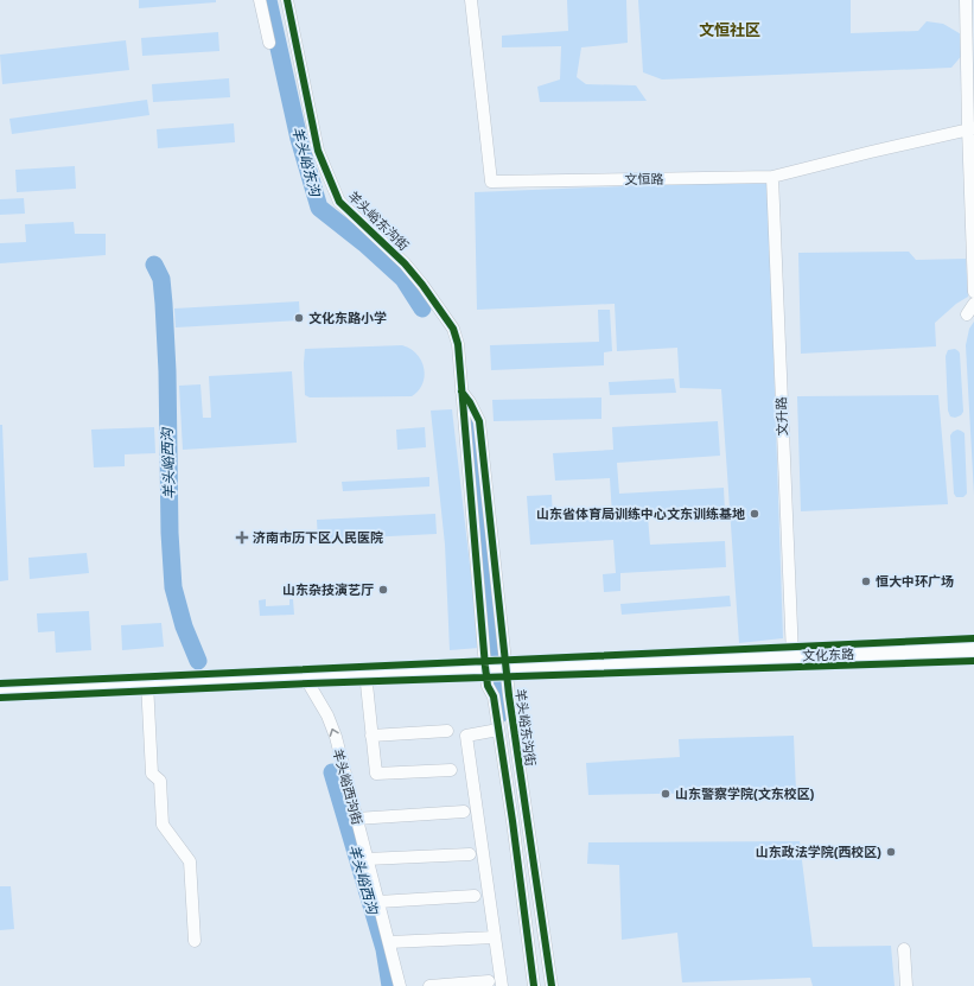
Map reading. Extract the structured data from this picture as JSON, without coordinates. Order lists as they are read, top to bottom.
{
  "streets": {
    "main road": ["文化东路"],
    "street": [
      "文恒路",
      "羊头峪东沟街",
      "文升路",
      "羊头峪西沟街"
    ]
  },
  "crossings": [
    ["文恒路", "文升路"],
    ["羊头峪东沟街", "文化东路"],
    ["文升路", "文化东路"],
    ["文化东路", "羊头峪西沟街"]
  ],
  "districts": ["文恒社区"],
  "water": ["羊头峪东沟", "羊头峪西沟"],
  "places": {
    "other": [
      "文化东路小学",
      "山东省体育局训练中心文东训练基地",
      "恒大中环广场",
      "山东杂技演艺厅",
      "山东警察学院(文东校区)",
      "山东政法学院(西校区)"
    ],
    "health": ["济南市历下区人民医院"]
  }
}
